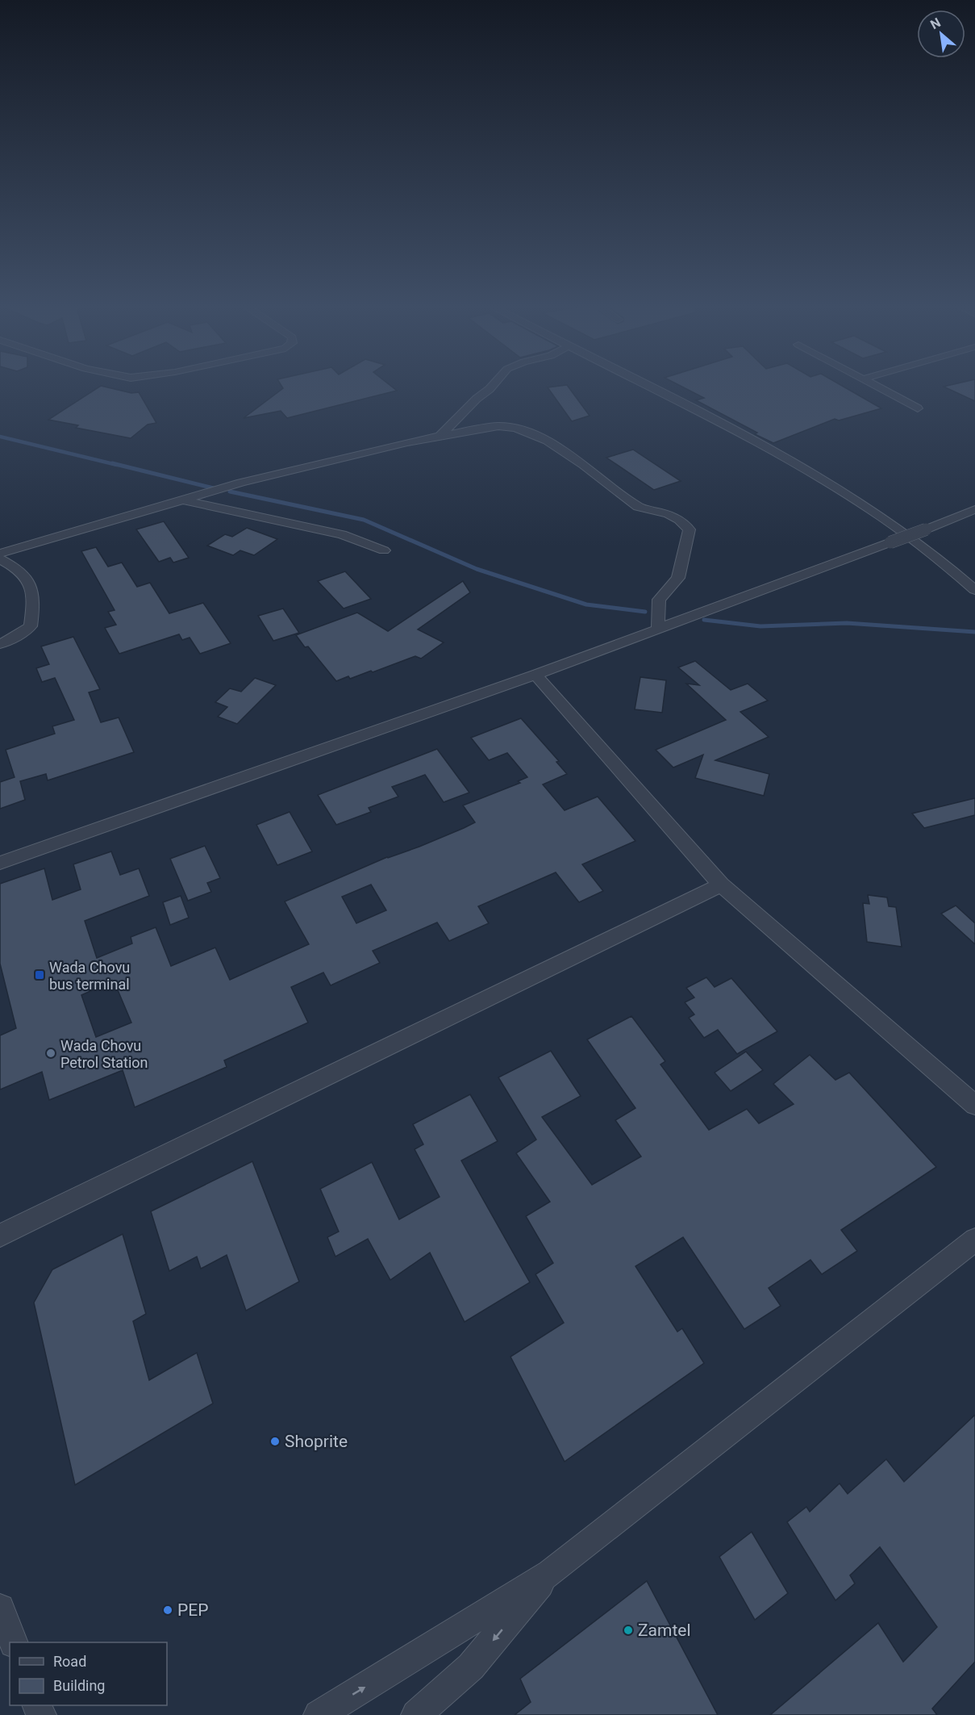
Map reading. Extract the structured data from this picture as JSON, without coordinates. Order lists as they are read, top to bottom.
{
  "places": {
    "transit": ["Wada Chovu bus terminal"],
    "other": [
      "Wada Chovu Petrol Station",
      "Shoprite",
      "PEP",
      "Zamtel"
    ]
  },
  "legend": ["Road", "Building"],
  "north": "top left"
}
